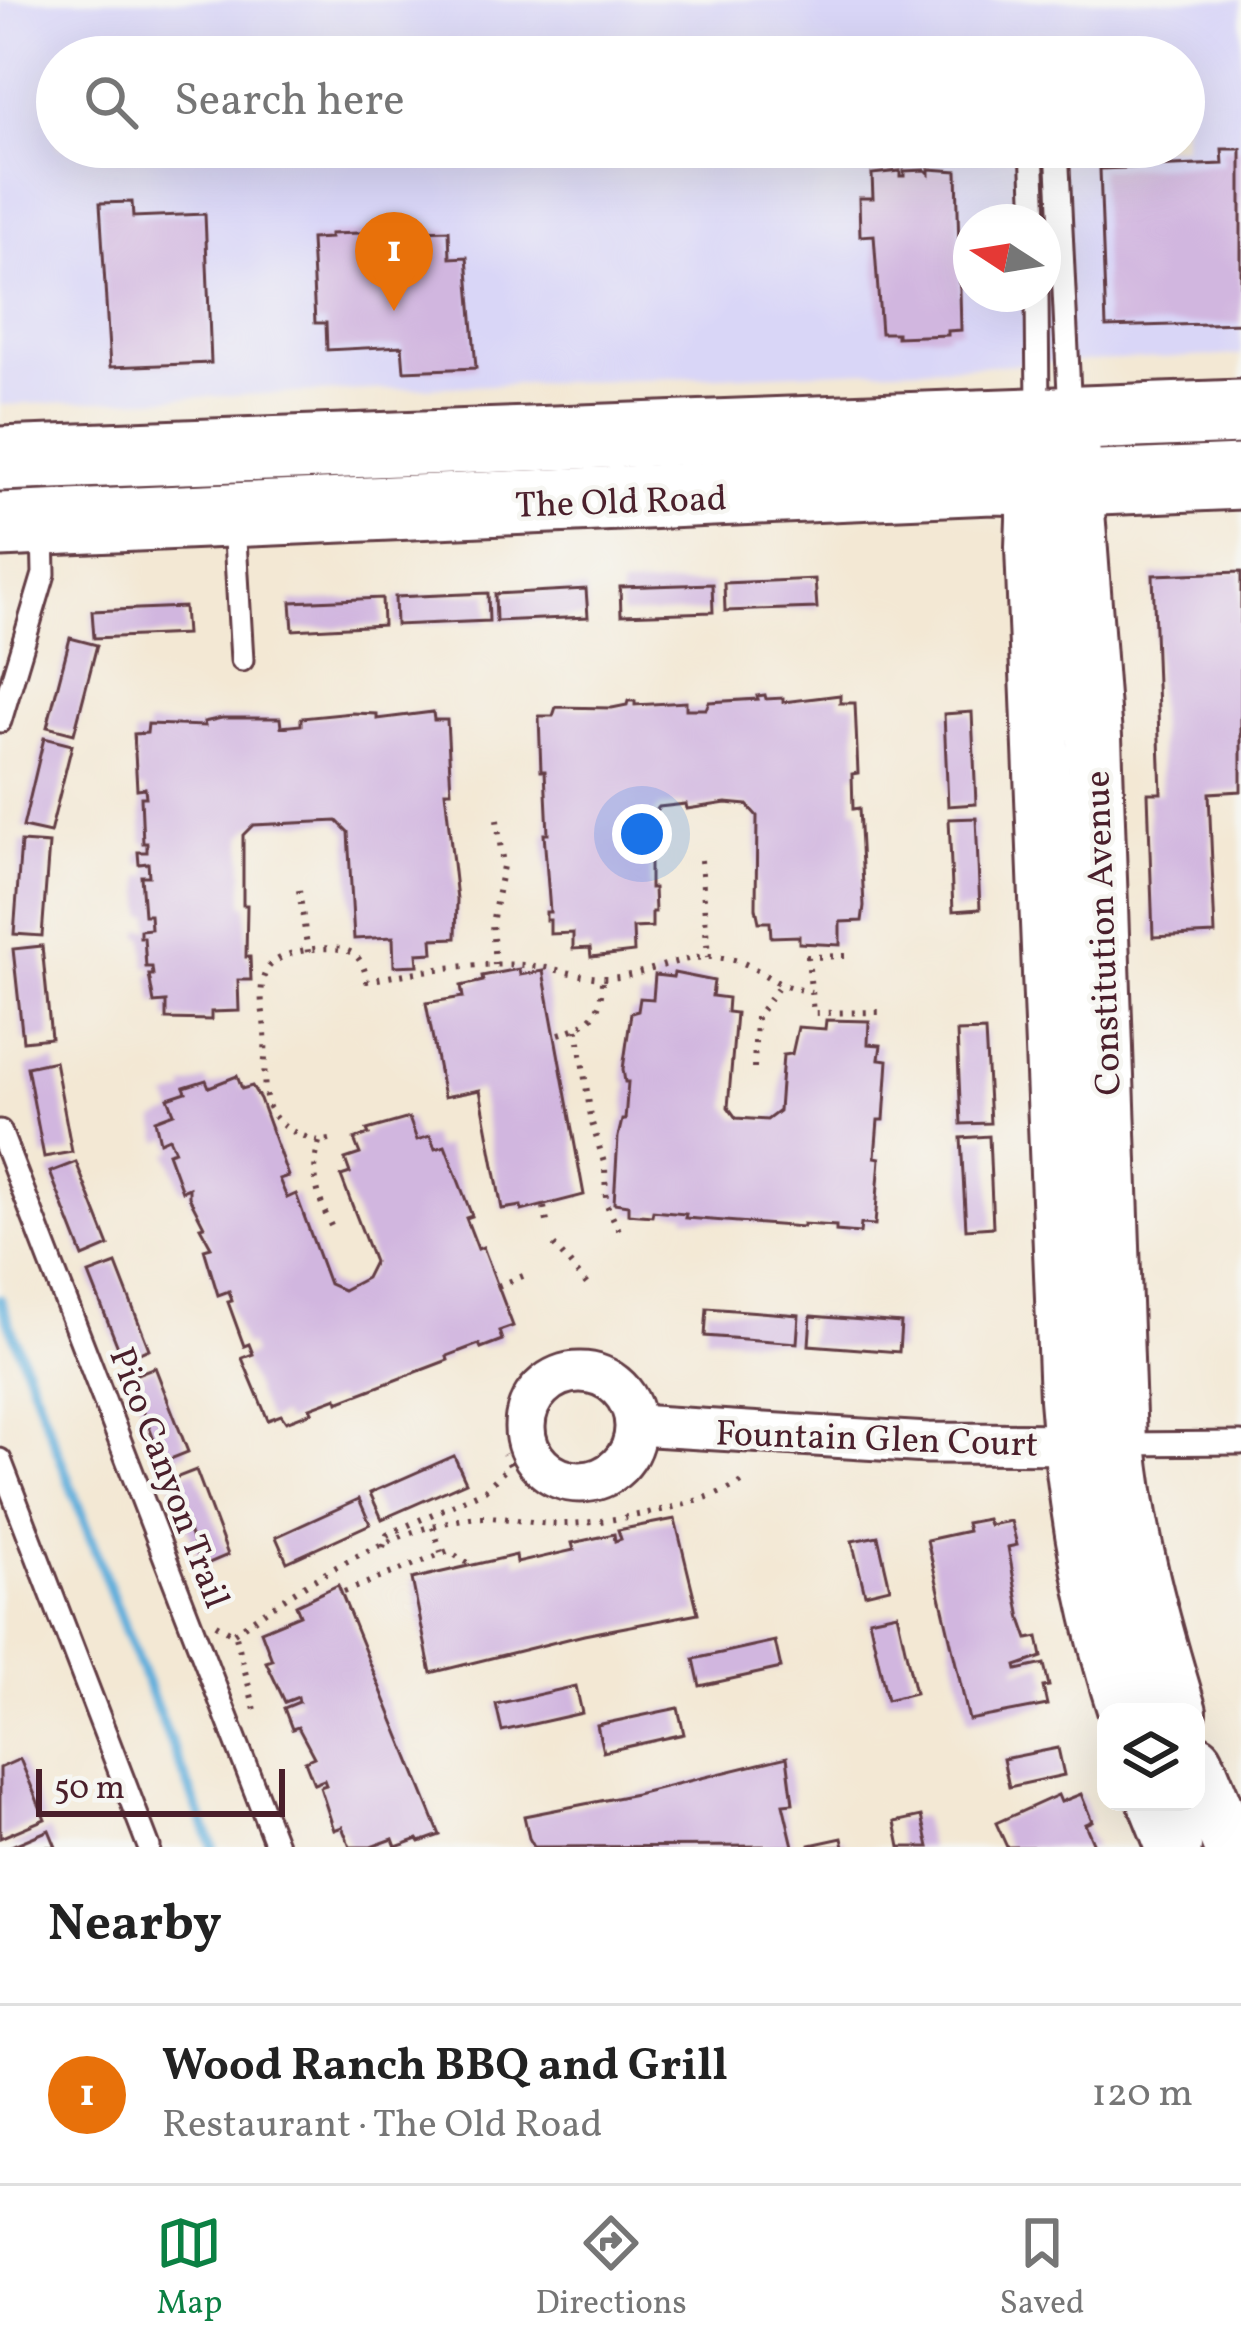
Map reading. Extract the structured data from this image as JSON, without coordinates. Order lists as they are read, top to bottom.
{
  "streets": {
    "main road": ["The Old Road", "Constitution Avenue"],
    "street": ["Fountain Glen Court"],
    "lane": ["Pico Canyon Trail"]
  },
  "crossings": [
    ["The Old Road", "Constitution Avenue"],
    ["Constitution Avenue", "Fountain Glen Court"]
  ],
  "scale_bar": "50 m",
  "north": "left",
  "page": {
    "search": "Search here",
    "pins": "1",
    "scale": "50 m",
    "heading": "Nearby",
    "list": [
      {
        "mark": "1",
        "name": "Wood Ranch BBQ and Grill",
        "note": "Restaurant · The Old Road",
        "value": "120 m"
      }
    ],
    "nav": ["Map", "Directions", "Saved"]
  }
}
